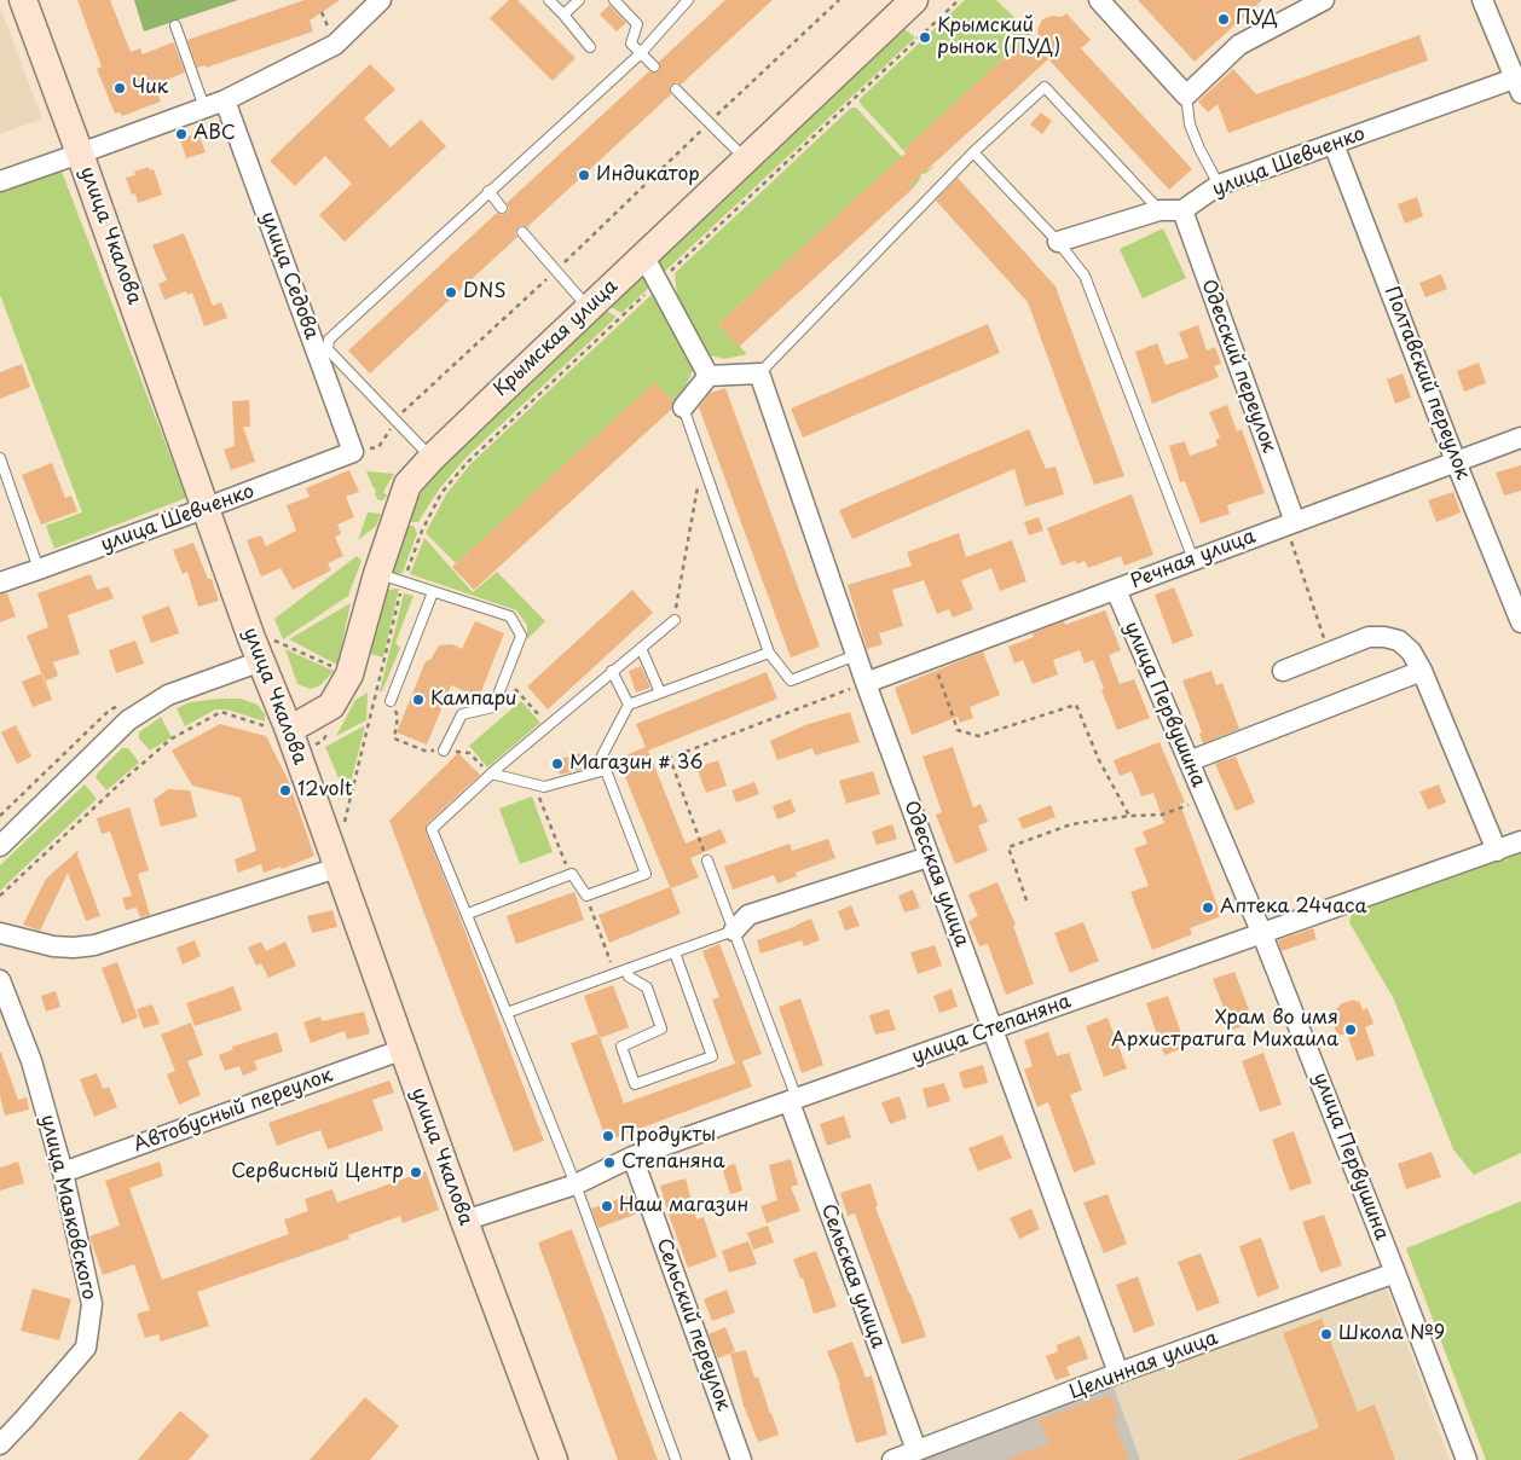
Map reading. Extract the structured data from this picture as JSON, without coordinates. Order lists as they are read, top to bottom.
{
  "streets": {
    "main road": ["улица Чкалова", "Крымская улица"],
    "street": [
      "улица Шевченко",
      "улица Седова",
      "Одесский переулок",
      "Полтавский переулок",
      "Речная улица",
      "улица Первушина",
      "Одесская улица",
      "улица Степаняна",
      "Автобусный переулок",
      "улица Маяковского",
      "Сельская улица",
      "Сельский переулок",
      "Целинная улица"
    ]
  },
  "crossings": [
    ["улица Шевченко", "улица Чкалова"],
    ["улица Шевченко", "улица Седова"],
    ["улица Шевченко", "Одесский переулок"],
    ["улица Шевченко", "Полтавский переулок"],
    ["улица Чкалова", "Крымская улица"],
    ["улица Чкалова", "улица Степаняна"],
    ["улица Чкалова", "Автобусный переулок"],
    ["Одесский переулок", "Речная улица"],
    ["Полтавский переулок", "Речная улица"],
    ["Речная улица", "улица Первушина"],
    ["Речная улица", "Одесская улица"],
    ["улица Первушина", "улица Степаняна"],
    ["улица Первушина", "Целинная улица"],
    ["Одесская улица", "улица Степаняна"],
    ["Одесская улица", "Целинная улица"],
    ["улица Степаняна", "Сельская улица"],
    ["улица Степаняна", "Сельский переулок"],
    ["Автобусный переулок", "улица Маяковского"],
    ["Сельская улица", "Целинная улица"]
  ],
  "places": [
    "ПУД",
    "Крымский рынок (ПУД)",
    "Чик",
    "ABC",
    "Индикатор",
    "DNS",
    "Кампари",
    "Магазин # 36",
    "12volt",
    "Аптека 24часа",
    "Храм во имя Архистратига Михаила",
    "Продукты",
    "Степаняна",
    "Сервисный Центр",
    "Наш магазин",
    "Школа №9"
  ]
}
